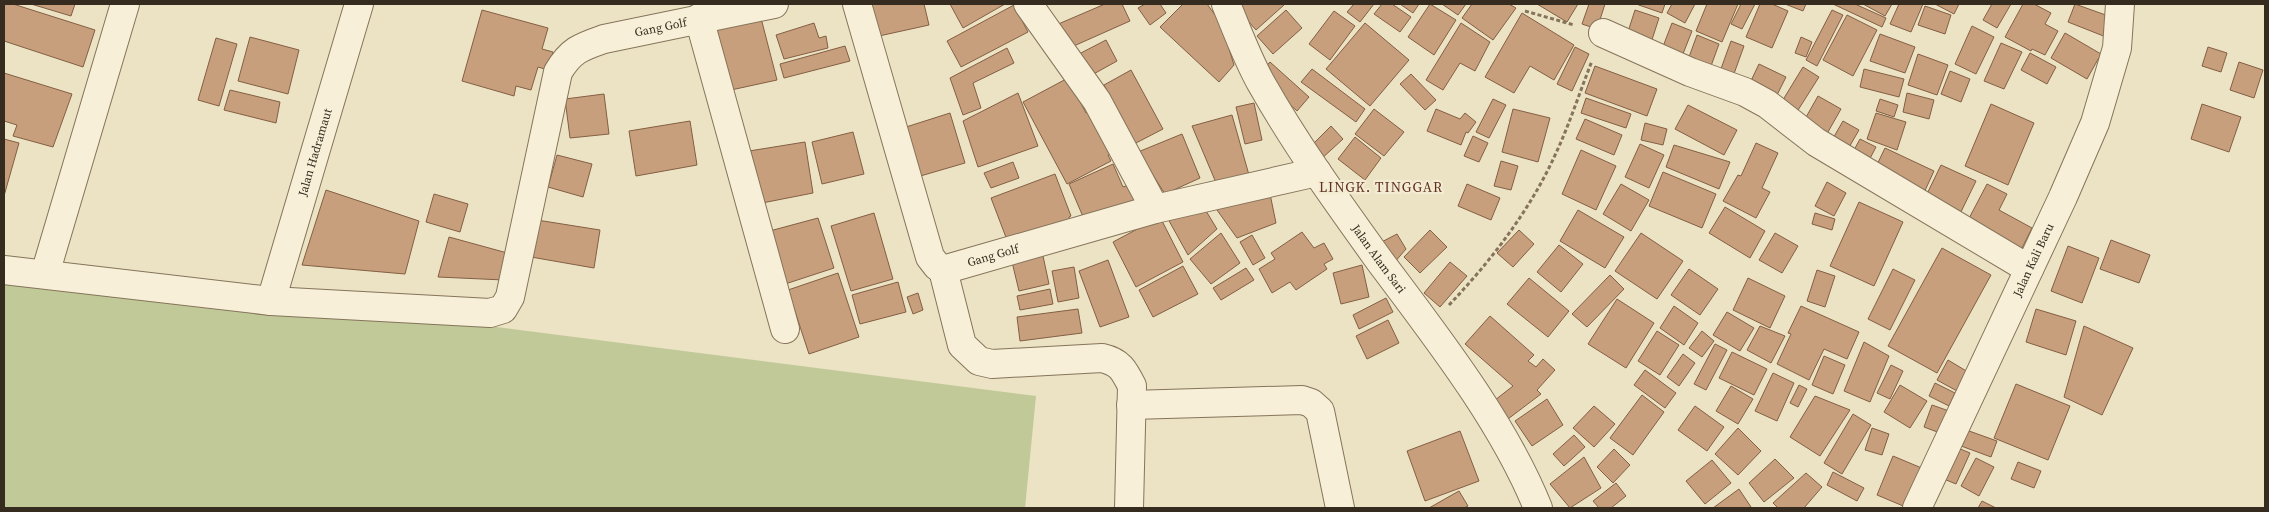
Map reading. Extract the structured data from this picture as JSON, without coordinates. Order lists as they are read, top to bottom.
{
  "streets": {
    "street": [
      "Gang Golf",
      "Jalan Hadramaut",
      "Jalan Alam Sari",
      "Jalan Kali Baru"
    ]
  },
  "crossings": [
    ["Gang Golf", "Jalan Hadramaut"],
    ["Gang Golf", "Jalan Alam Sari"]
  ],
  "districts": ["LINGK. TINGGAR"]
}
